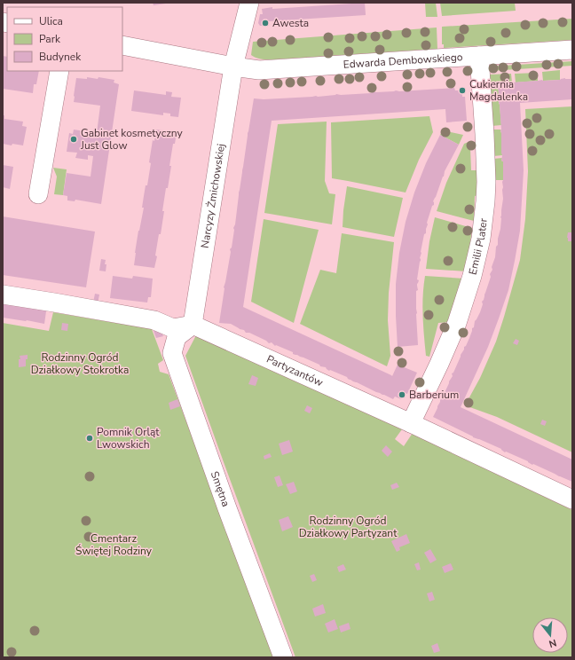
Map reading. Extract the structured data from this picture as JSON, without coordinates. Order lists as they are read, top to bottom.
{
  "streets": {
    "street": [
      "Edwarda Dembowskiego",
      "Narcyzy Żmichowskiej",
      "Emilii Plater",
      "Partyzantów",
      "Smętna"
    ]
  },
  "crossings": [
    ["Edwarda Dembowskiego", "Narcyzy Żmichowskiej"],
    ["Edwarda Dembowskiego", "Emilii Plater"],
    ["Narcyzy Żmichowskiej", "Partyzantów"],
    ["Narcyzy Żmichowskiej", "Smętna"],
    ["Emilii Plater", "Partyzantów"],
    ["Partyzantów", "Smętna"]
  ],
  "parks": ["Rodzinny Ogród Działkowy Stokrotka", "Rodzinny Ogród Działkowy Partyzant", "Cmentarz Świętej Rodziny"],
  "places": [
    "Awesta",
    "Cukiernia Magdalenka",
    "Gabinet kosmetyczny Just Glow",
    "Barberium",
    "Pomnik Orląt Lwowskich"
  ],
  "legend": ["Ulica", "Park", "Budynek"],
  "north": "bottom"
}
